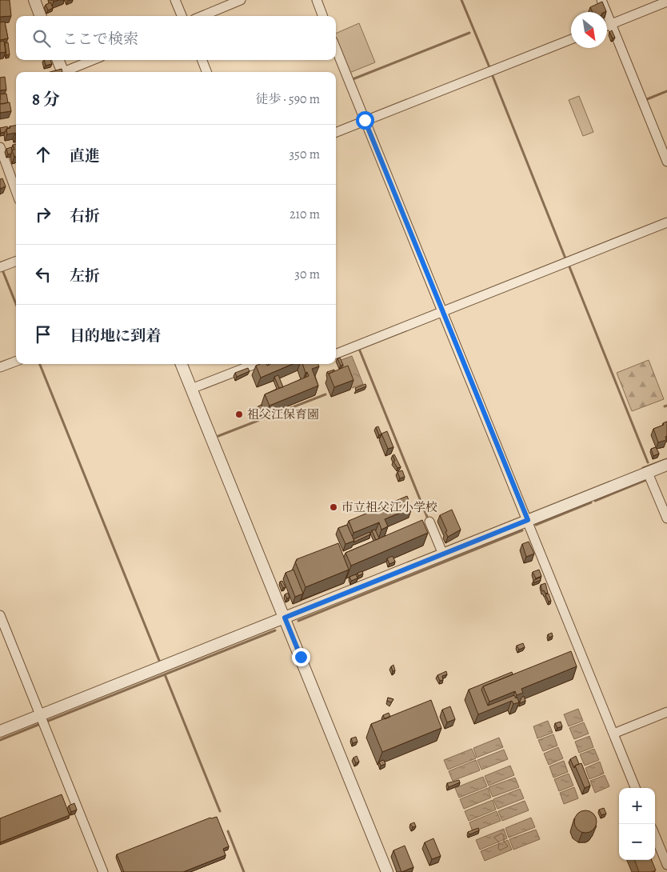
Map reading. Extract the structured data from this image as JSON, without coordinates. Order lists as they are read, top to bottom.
{
  "places": ["祖父江保育園", "市立祖父江小学校"],
  "north": "bottom right",
  "page": {
    "search": "ここで検索",
    "heading": ["8 分", "徒歩 · 590 m"],
    "list": [
      ["直進", "350 m"],
      ["右折", "210 m"],
      ["左折", "30 m"],
      "目的地に到着"
    ],
    "map_buttons": ["+", "−"]
  }
}
